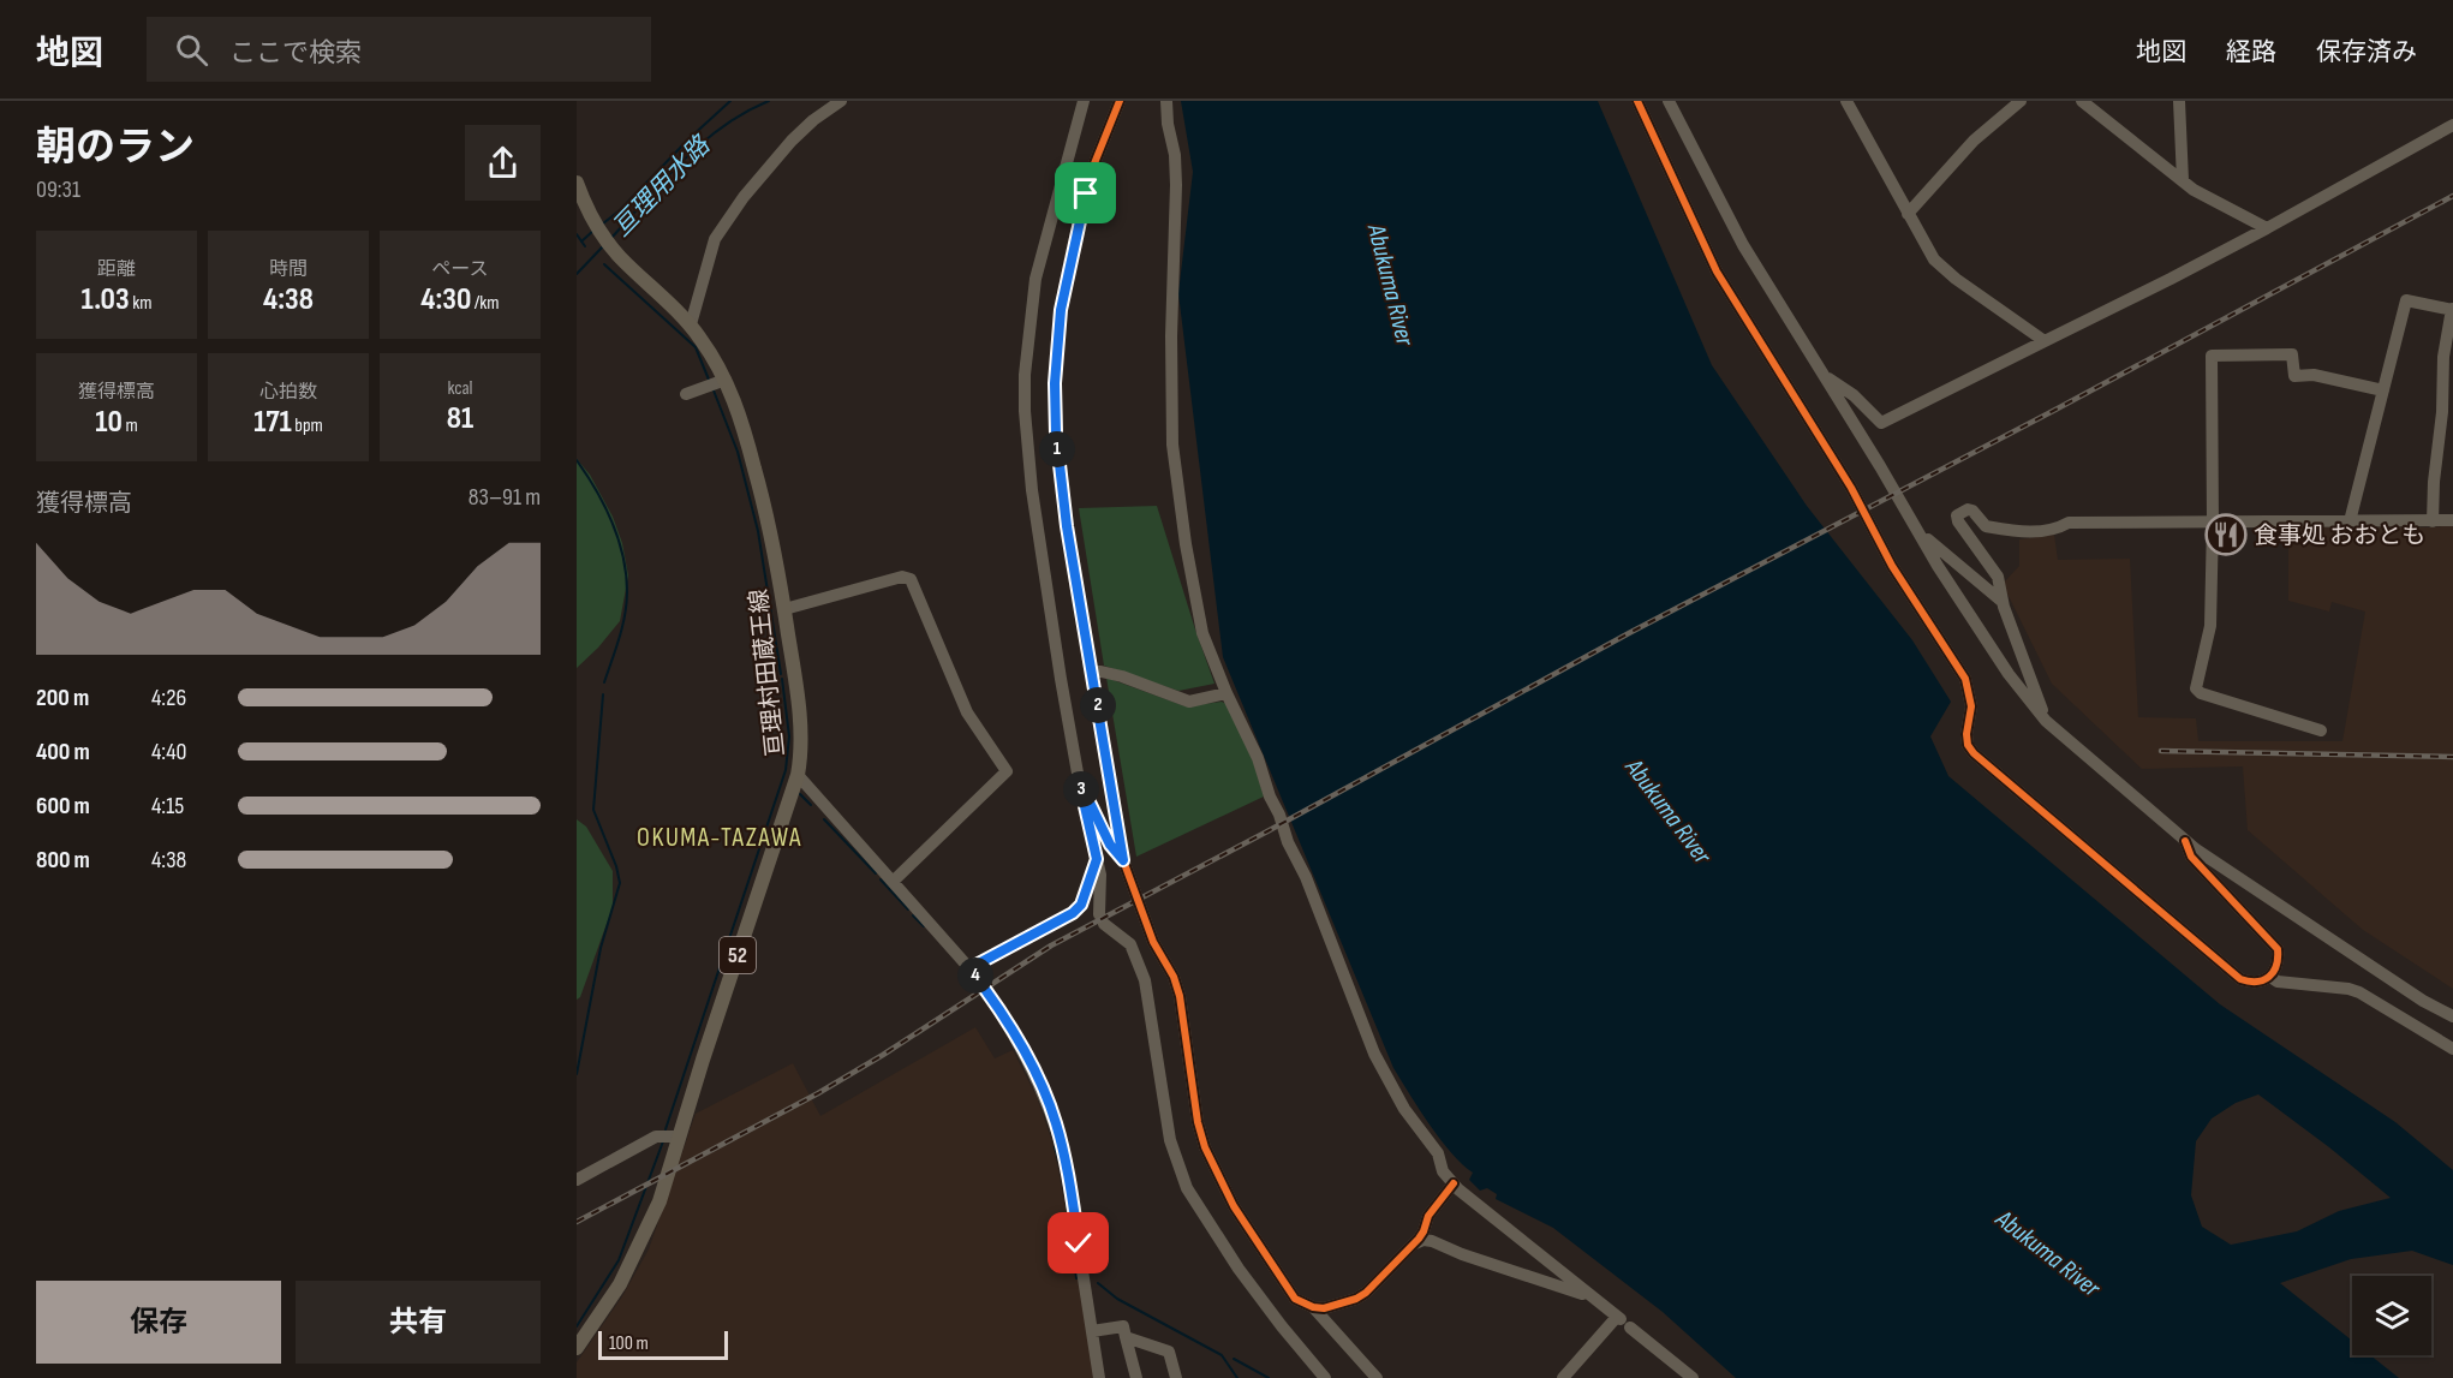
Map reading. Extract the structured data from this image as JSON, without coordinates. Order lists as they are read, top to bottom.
{
  "streets": {
    "main road": ["亘理村田蔵王線", "52"]
  },
  "districts": ["OKUMA-TAZAWA"],
  "water": ["亘理用水路", "Abukuma River"],
  "places": {
    "restaurant": ["食事処 おおとも"]
  },
  "scale_bar": "100 m",
  "page": {
    "header": "地図",
    "search": "ここで検索",
    "nav": ["地図", "経路", "保存済み"],
    "heading": ["朝のラン", "09:31"],
    "stats": [
      ["距離", "1.03 km"],
      ["時間", "4:38"],
      ["ペース", "4:30 /km"],
      ["獲得標高", "10 m"],
      ["心拍数", "171 bpm"],
      ["kcal", "81"]
    ],
    "pins": [
      "1",
      "2",
      "3",
      "4"
    ],
    "chart": ["獲得標高", "83–91 m"],
    "list": [
      {
        "name": "200 m",
        "note": "4:26"
      },
      {
        "name": "400 m",
        "note": "4:40"
      },
      {
        "name": "600 m",
        "note": "4:15"
      },
      {
        "name": "800 m",
        "note": "4:38"
      }
    ],
    "buttons": ["保存", "共有"],
    "scale": "100 m"
  }
}
